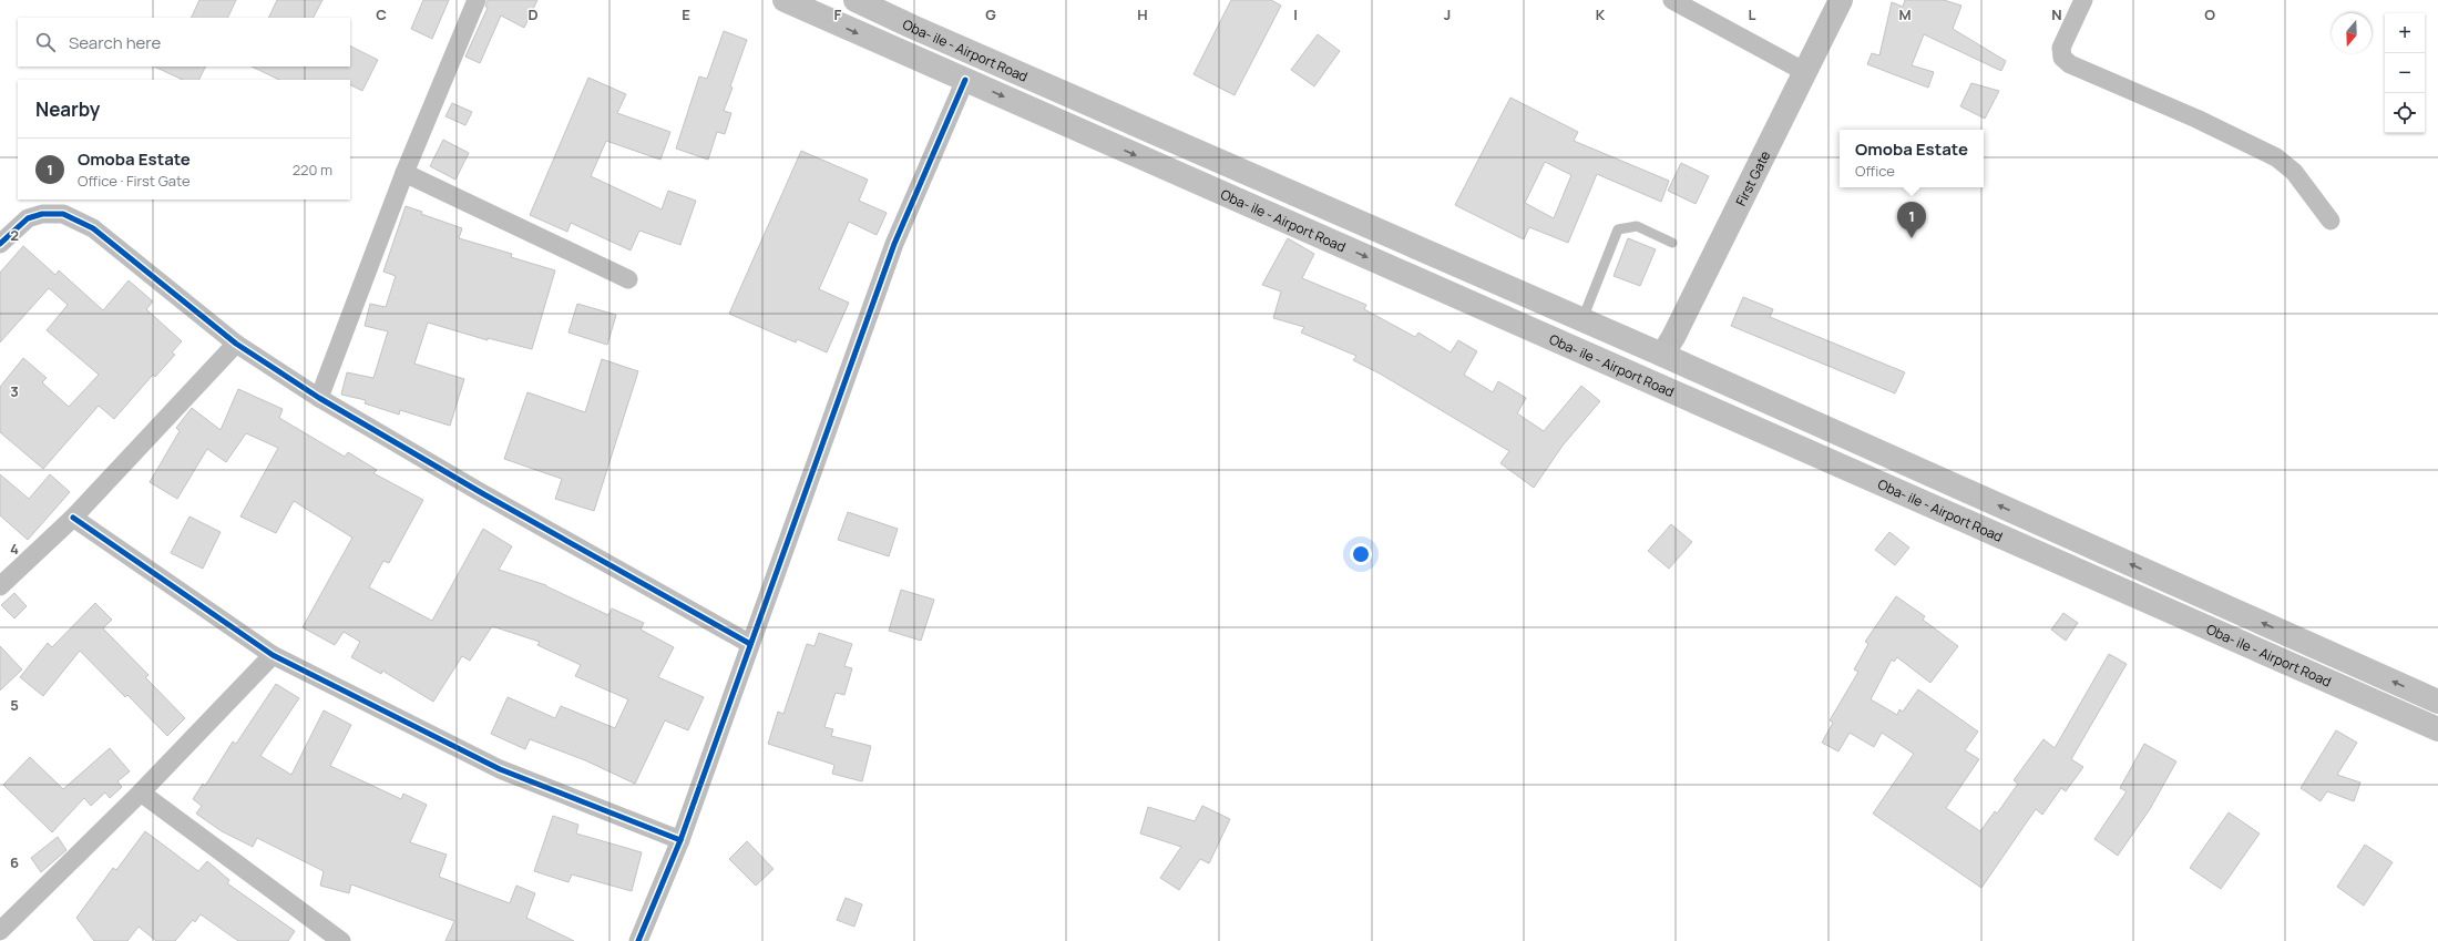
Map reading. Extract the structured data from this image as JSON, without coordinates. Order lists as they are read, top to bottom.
{
  "streets": {
    "main road": ["Oba- ile - Airport Road"],
    "street": ["First Gate"]
  },
  "crossings": [
    ["Oba- ile - Airport Road", "First Gate"]
  ],
  "north": "bottom",
  "page": {
    "map_buttons": ["+", "−"],
    "search": "Search here",
    "heading": "Nearby",
    "popup": ["Omoba Estate", "Office"],
    "list": [
      {
        "mark": "1",
        "name": "Omoba Estate",
        "note": "Office · First Gate",
        "value": "220 m"
      }
    ],
    "pins": "1"
  },
  "grid": {
    "columns": [
      "C",
      "D",
      "E",
      "F",
      "G",
      "H",
      "I",
      "J",
      "K",
      "L",
      "M",
      "N",
      "O"
    ],
    "rows": [
      "2",
      "3",
      "4",
      "5",
      "6"
    ]
  }
}
